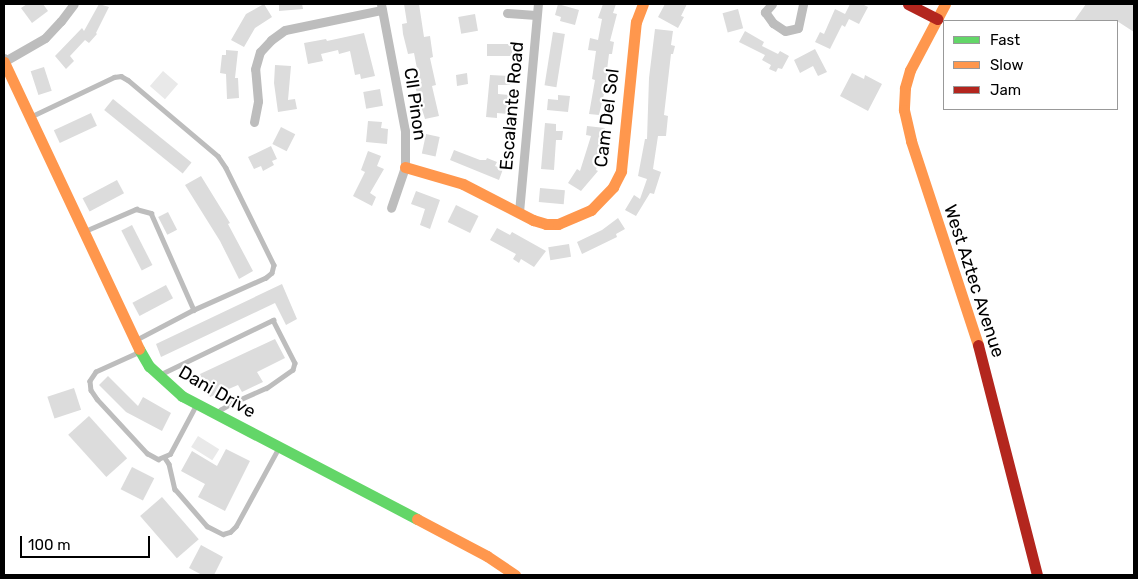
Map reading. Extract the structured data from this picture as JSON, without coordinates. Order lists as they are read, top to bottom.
{
  "streets": {
    "street": [
      "Cll Pinon",
      "Escalante Road",
      "Cam Del Sol",
      "West Aztec Avenue",
      "Dani Drive"
    ]
  },
  "crossings": [
    ["Cll Pinon", "Cam Del Sol"],
    ["Escalante Road", "Cam Del Sol"]
  ],
  "legend": ["Fast", "Slow", "Jam"],
  "scale_bar": "100 m"
}
